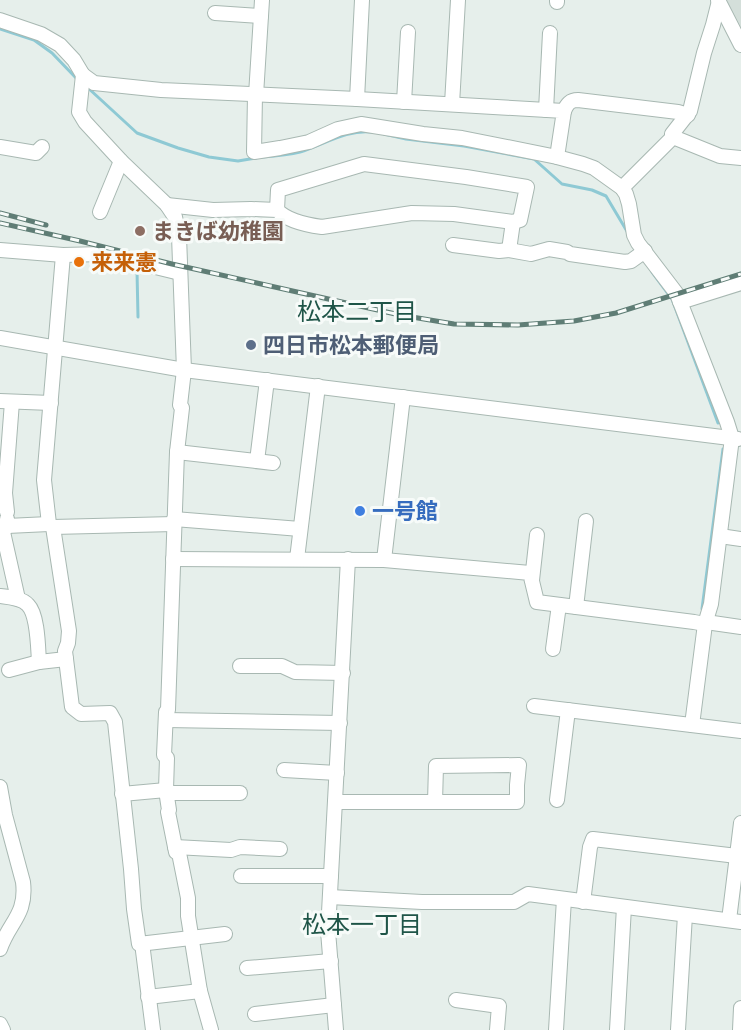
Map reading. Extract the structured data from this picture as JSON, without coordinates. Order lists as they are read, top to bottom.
{
  "districts": ["松本二丁目", "松本一丁目"],
  "places": [
    "まきば幼稚園",
    "来来憲",
    "四日市松本郵便局",
    "一号館"
  ]
}
